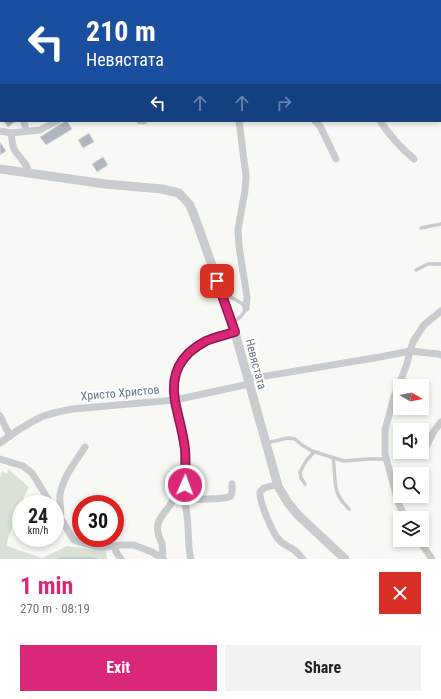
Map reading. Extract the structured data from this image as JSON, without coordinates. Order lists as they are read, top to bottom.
{
  "streets": {
    "street": ["Невястата", "Христо Христов"]
  },
  "crossings": [
    ["Невястата", "Христо Христов"]
  ],
  "north": "right",
  "page": {
    "turn": ["210 m", "Невястата"],
    "speed": "24 km/h",
    "limit": "30",
    "heading": ["1 min", "270 m · 08:19"],
    "buttons": ["Exit", "Share"]
  }
}
